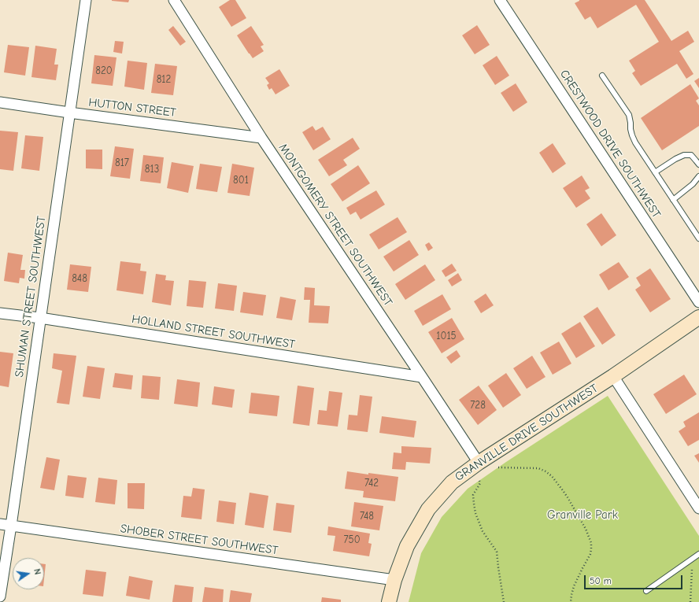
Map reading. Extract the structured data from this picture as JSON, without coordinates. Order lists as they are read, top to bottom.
{
  "streets": {
    "street": [
      "HUTTON STREET",
      "CRESTWOOD DRIVE SOUTHWEST",
      "MONTGOMERY STREET SOUTHWEST",
      "SHUMAN STREET SOUTHWEST",
      "HOLLAND STREET SOUTHWEST",
      "GRANVILLE DRIVE SOUTHWEST",
      "SHOBER STREET SOUTHWEST"
    ]
  },
  "crossings": [
    ["HUTTON STREET", "MONTGOMERY STREET SOUTHWEST"],
    ["HUTTON STREET", "SHUMAN STREET SOUTHWEST"],
    ["MONTGOMERY STREET SOUTHWEST", "HOLLAND STREET SOUTHWEST"],
    ["MONTGOMERY STREET SOUTHWEST", "GRANVILLE DRIVE SOUTHWEST"],
    ["SHUMAN STREET SOUTHWEST", "HOLLAND STREET SOUTHWEST"],
    ["SHUMAN STREET SOUTHWEST", "SHOBER STREET SOUTHWEST"],
    ["GRANVILLE DRIVE SOUTHWEST", "SHOBER STREET SOUTHWEST"]
  ],
  "parks": ["Granville Park"],
  "house_numbers": [
    "820",
    "812",
    "817",
    "813",
    "801",
    "848",
    "1015",
    "728",
    "742",
    "748",
    "750"
  ],
  "scale_bar": "50 m",
  "north": "right"
}
